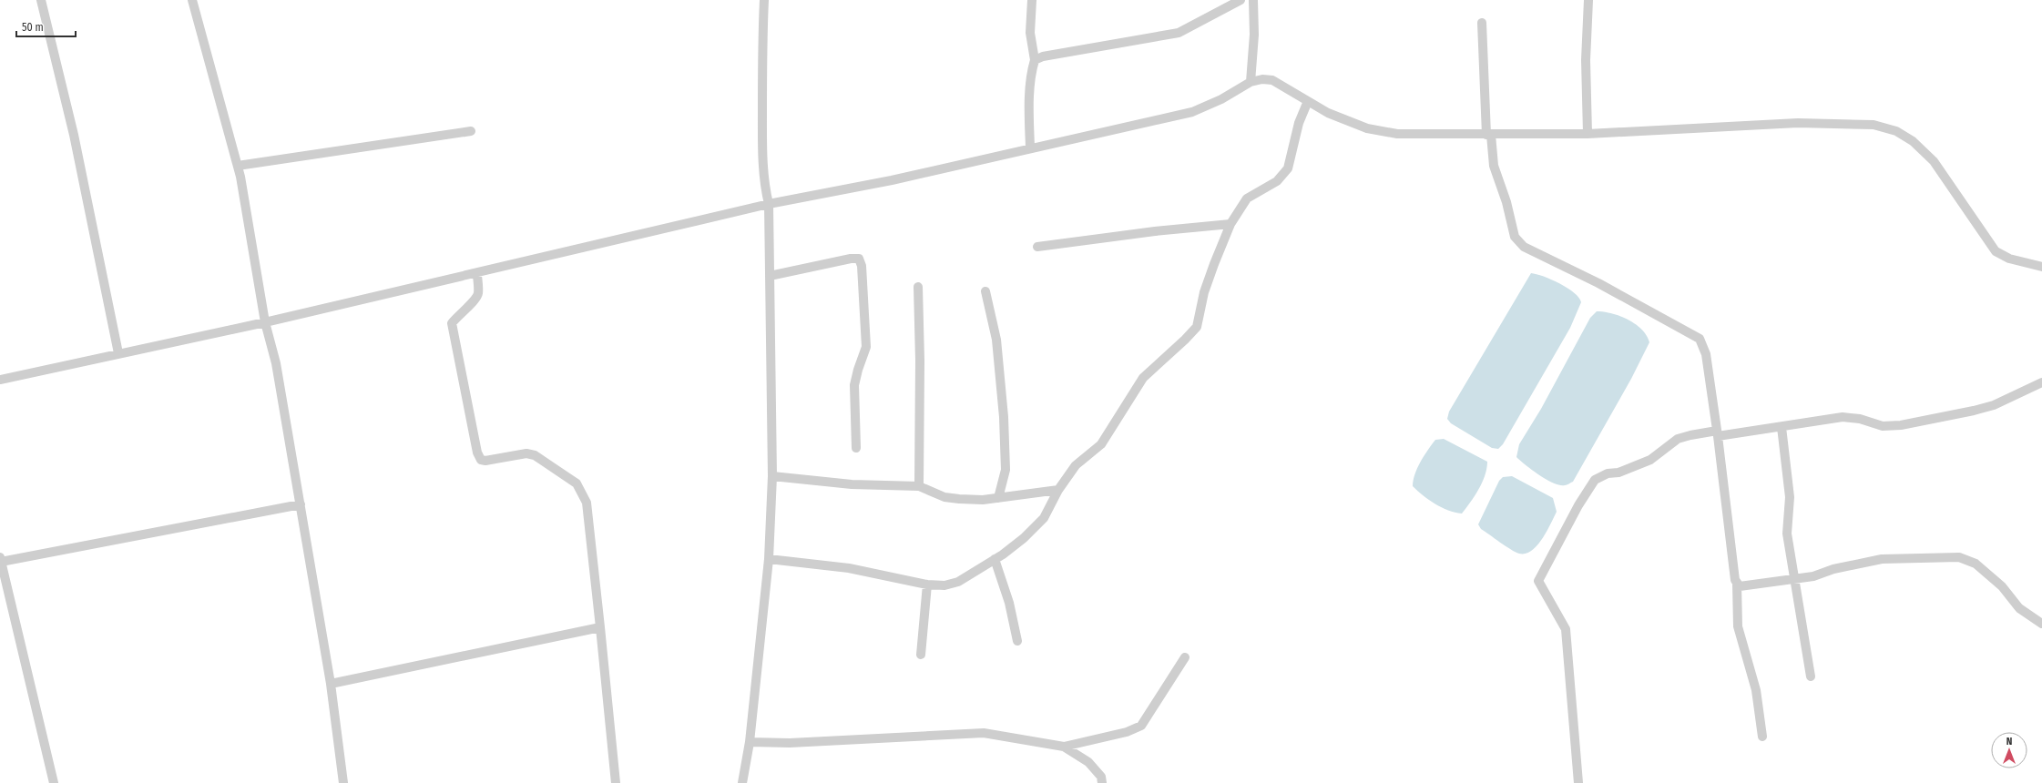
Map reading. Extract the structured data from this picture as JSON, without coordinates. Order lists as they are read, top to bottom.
{
  "scale_bar": "50 m",
  "north": "top"
}
